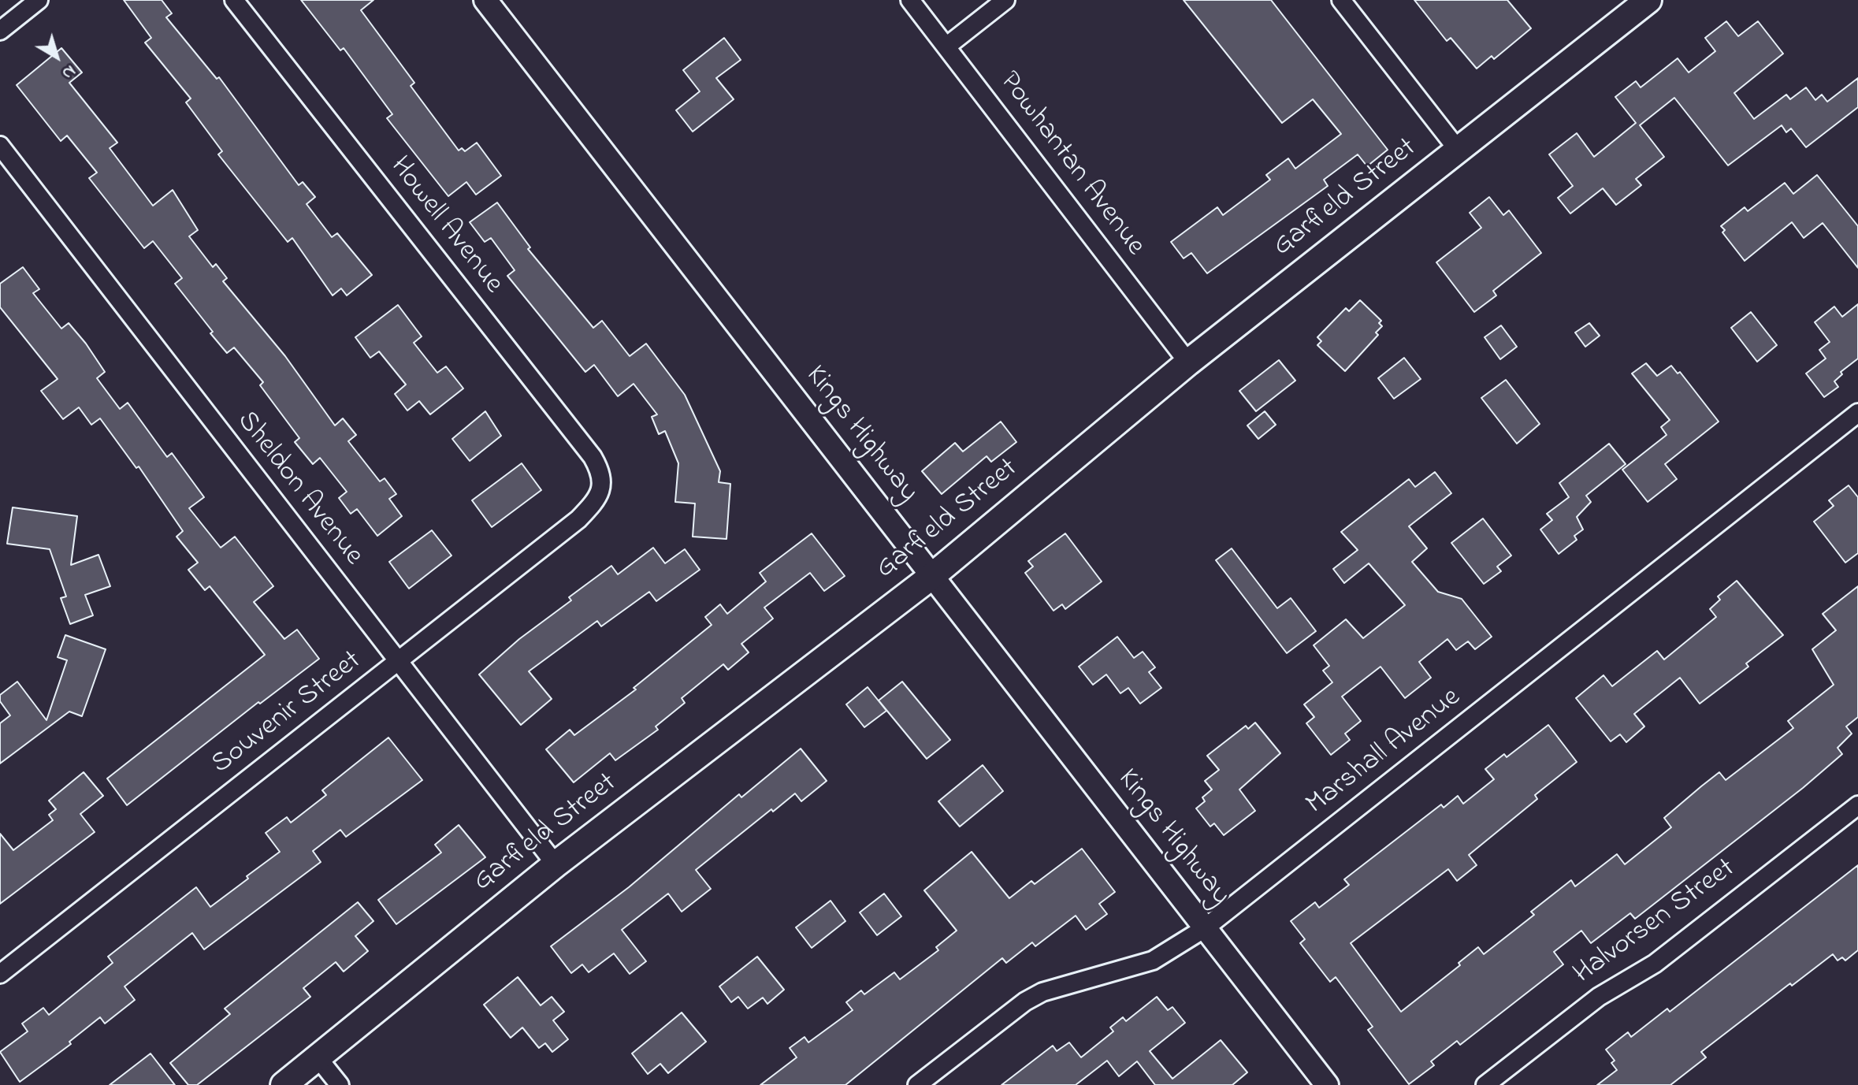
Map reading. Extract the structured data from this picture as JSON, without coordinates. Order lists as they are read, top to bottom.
{
  "streets": {
    "main road": ["Garfield Street"],
    "street": [
      "Powhantan Avenue",
      "Howell Avenue",
      "Kings Highway",
      "Sheldon Avenue",
      "Souvenir Street",
      "Marshall Avenue",
      "Halvorsen Street"
    ]
  },
  "crossings": [
    ["Powhantan Avenue", "Garfield Street"],
    ["Garfield Street", "Kings Highway"],
    ["Garfield Street", "Sheldon Avenue"],
    ["Howell Avenue", "Souvenir Street"],
    ["Kings Highway", "Marshall Avenue"],
    ["Sheldon Avenue", "Souvenir Street"]
  ],
  "north": "bottom right"
}
